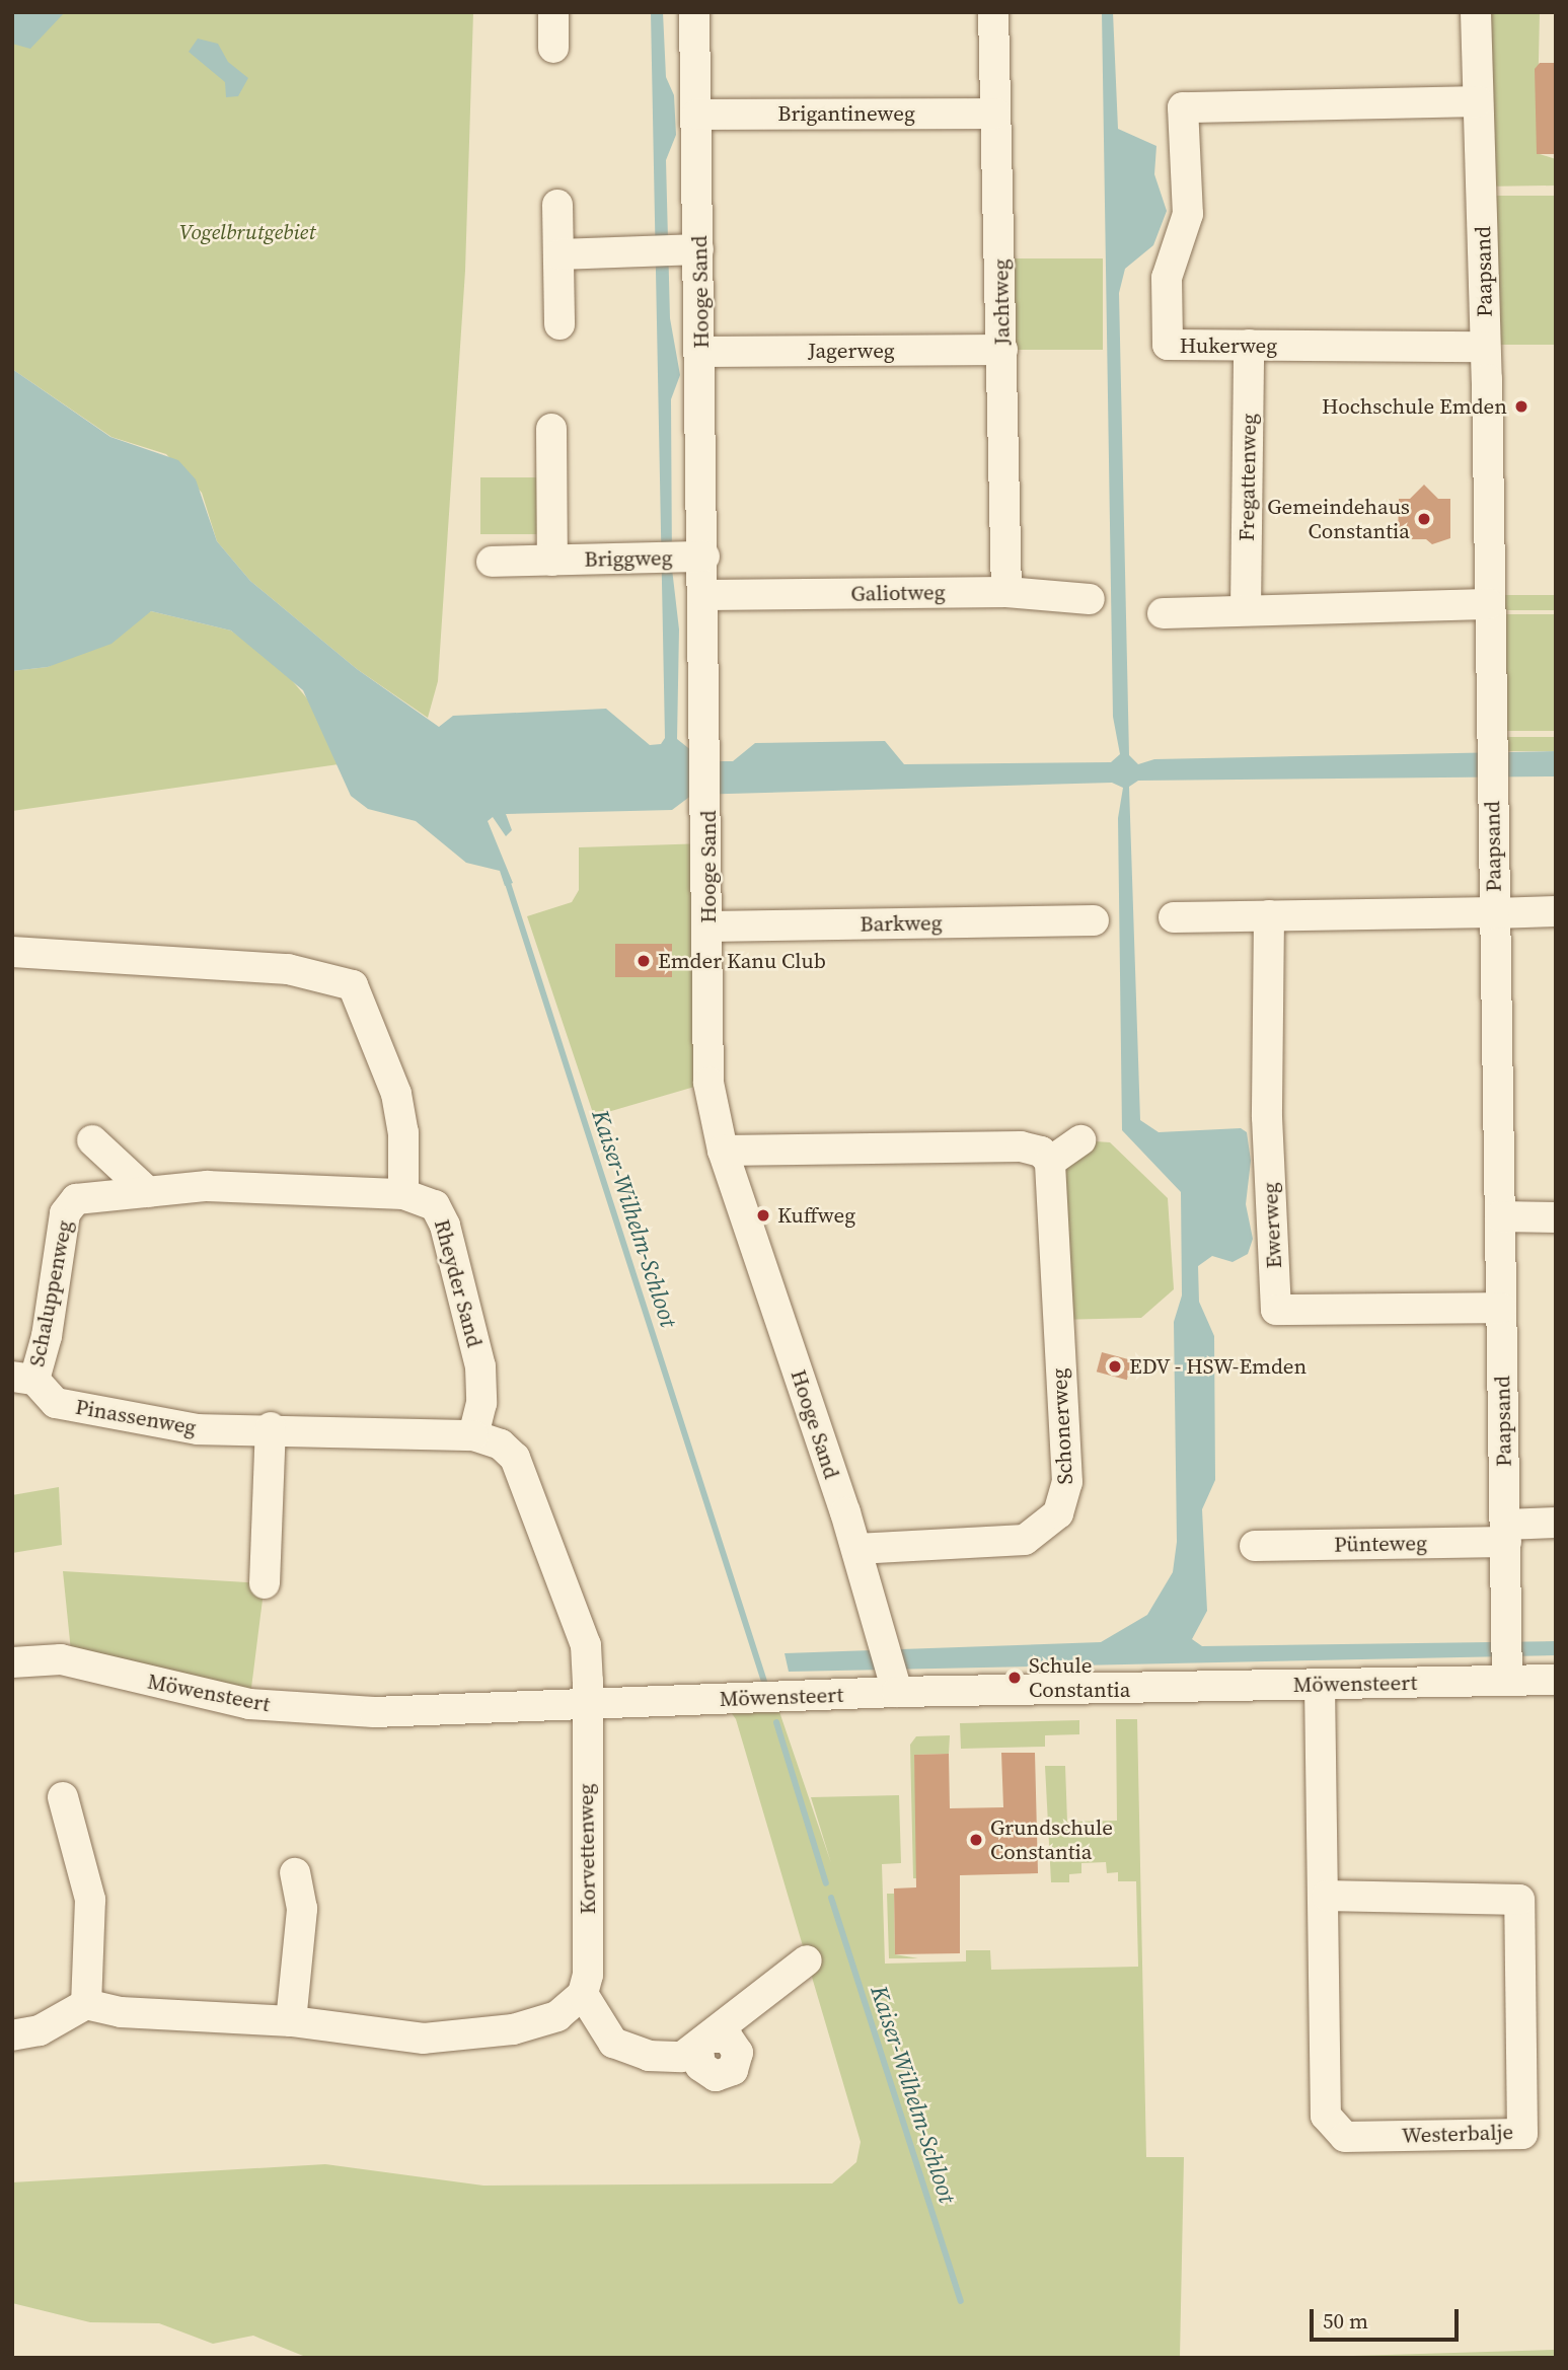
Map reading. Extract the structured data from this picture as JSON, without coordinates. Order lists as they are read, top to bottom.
{
  "streets": {
    "street": [
      "Brigantineweg",
      "Paapsand",
      "Hooge Sand",
      "Jachtweg",
      "Hukerweg",
      "Jagerweg",
      "Fregattenweg",
      "Briggweg",
      "Galiotweg",
      "Barkweg",
      "Ewerweg",
      "Rheyder Sand",
      "Schaluppenweg",
      "Pinassenweg",
      "Schonerweg",
      "Pünteweg",
      "Möwensteert",
      "Korvettenweg",
      "Westerbalje"
    ]
  },
  "crossings": [
    ["Brigantineweg", "Hooge Sand"],
    ["Brigantineweg", "Jachtweg"],
    ["Paapsand", "Hukerweg"],
    ["Paapsand", "Ewerweg"],
    ["Paapsand", "Pünteweg"],
    ["Paapsand", "Möwensteert"],
    ["Hooge Sand", "Jagerweg"],
    ["Hooge Sand", "Briggweg"],
    ["Hooge Sand", "Galiotweg"],
    ["Hooge Sand", "Barkweg"],
    ["Hooge Sand", "Schonerweg"],
    ["Hooge Sand", "Möwensteert"],
    ["Jachtweg", "Jagerweg"],
    ["Jachtweg", "Galiotweg"],
    ["Hukerweg", "Fregattenweg"],
    ["Rheyder Sand", "Schaluppenweg"],
    ["Rheyder Sand", "Pinassenweg"],
    ["Schaluppenweg", "Pinassenweg"],
    ["Möwensteert", "Korvettenweg"],
    ["Möwensteert", "Westerbalje"]
  ],
  "water": ["Kaiser-Wilhelm-Schloot"],
  "parks": ["Vogelbrutgebiet"],
  "places": [
    "Hochschule Emden",
    "Gemeindehaus Constantia",
    "Emder Kanu Club",
    "Kuffweg",
    "EDV - HSW-Emden",
    "Schule Constantia",
    "Grundschule Constantia"
  ],
  "scale_bar": "50 m"
}
